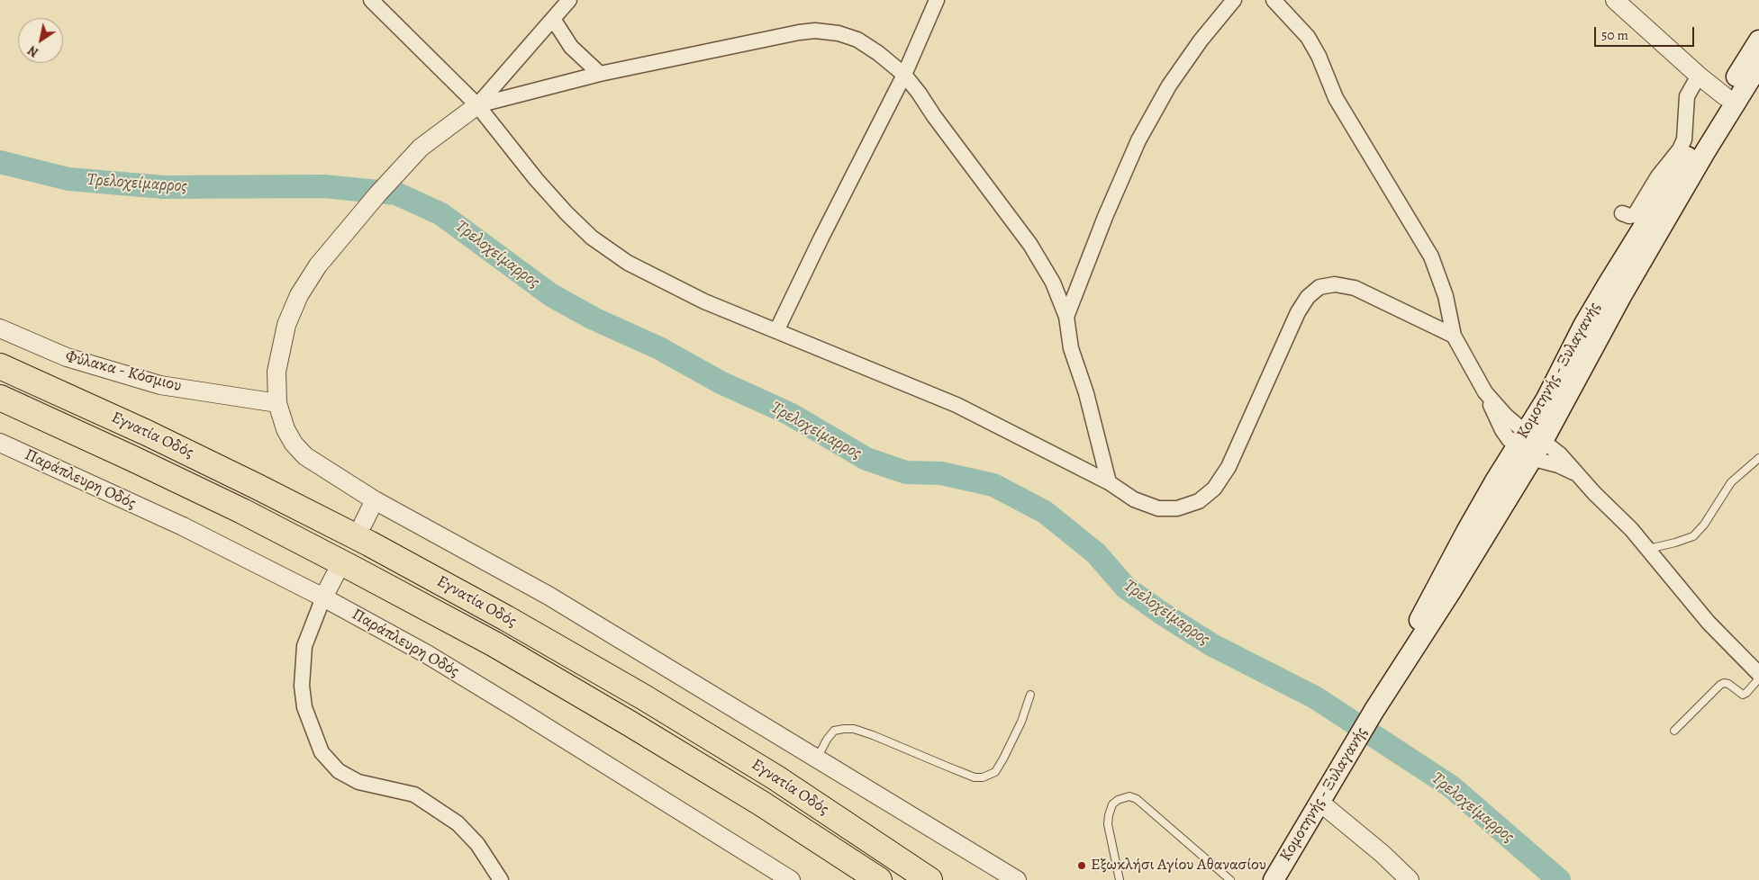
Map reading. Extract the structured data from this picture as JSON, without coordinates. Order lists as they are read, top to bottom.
{
  "streets": {
    "highway": ["Εγνατία Οδός"],
    "main road": ["Κομοτηνής - Ξυλαγανής"],
    "street": ["Φύλακα - Κόσμιου", "Παράπλευρη Οδός"]
  },
  "water": ["Τρελοχείμαρρος"],
  "places": ["Εξωκλήσι Αγίου Αθανασίου"],
  "scale_bar": "50 m",
  "north": "bottom left"
}
